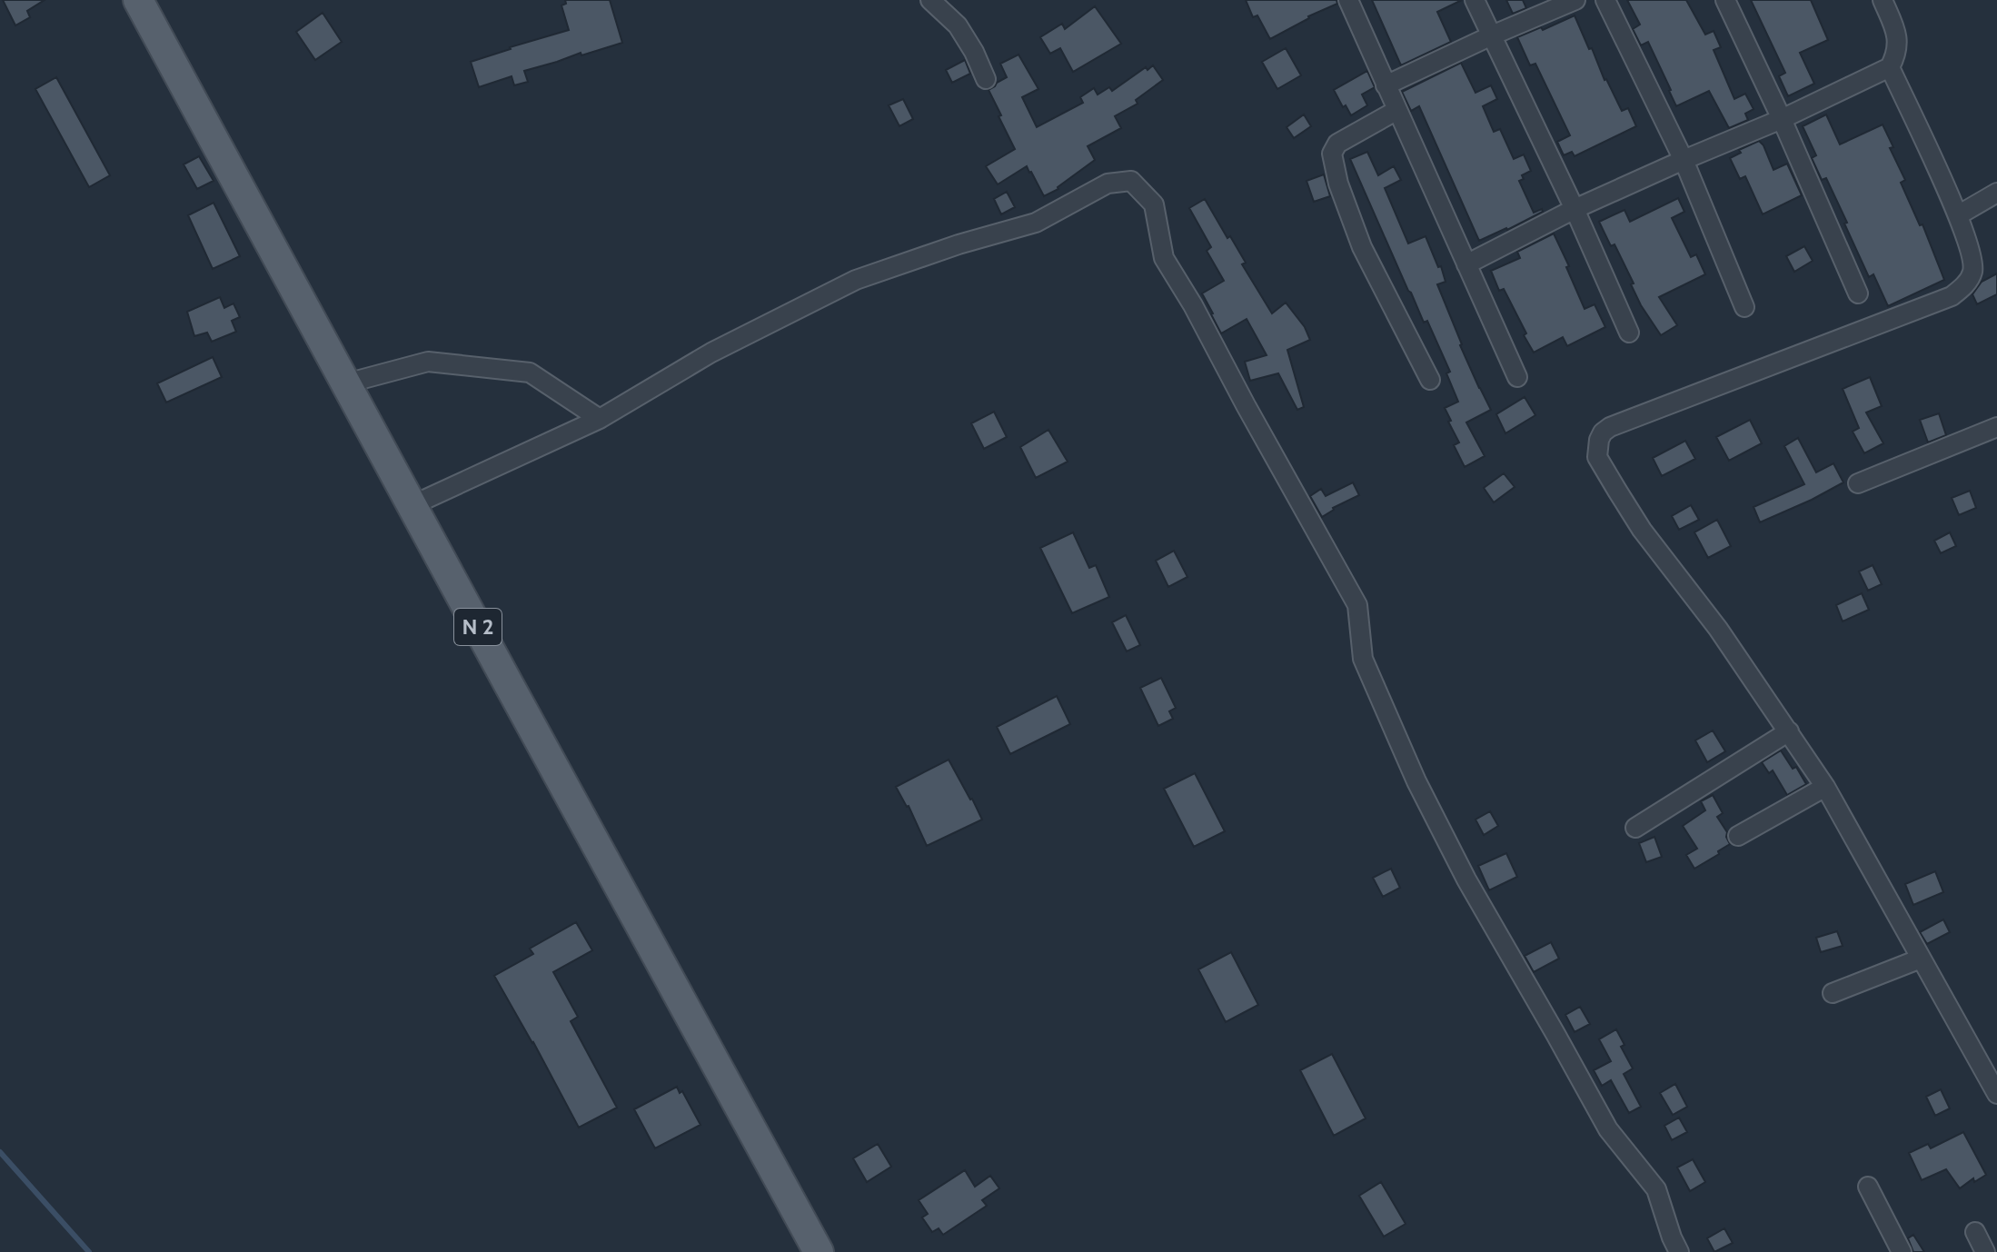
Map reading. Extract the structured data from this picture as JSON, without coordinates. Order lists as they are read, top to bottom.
{
  "streets": {
    "main road": ["N 2"]
  }
}
